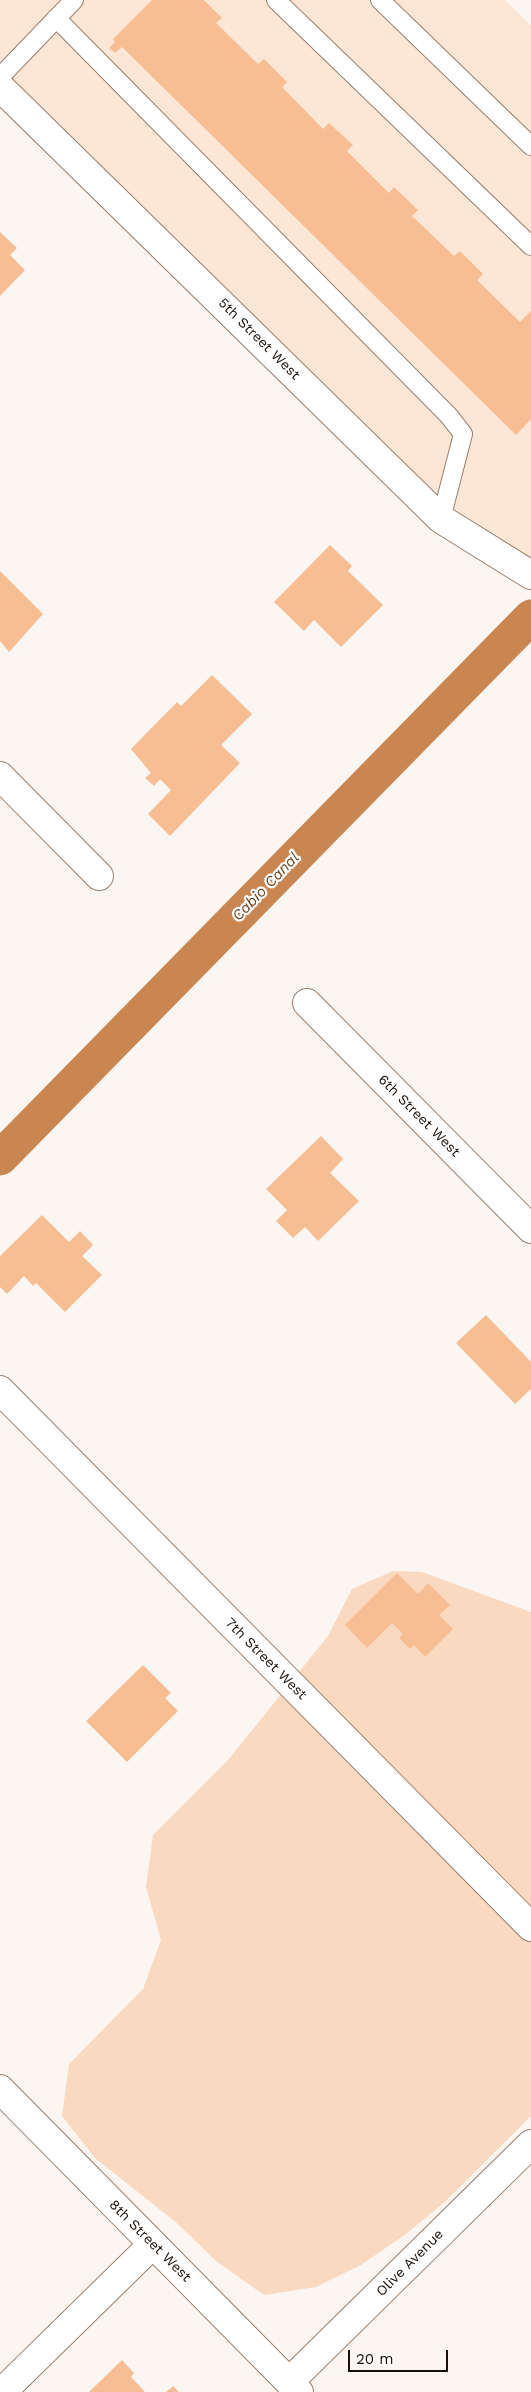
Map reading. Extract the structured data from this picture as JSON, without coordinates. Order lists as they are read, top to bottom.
{
  "streets": {
    "street": [
      "5th Street West",
      "6th Street West",
      "7th Street West",
      "8th Street West",
      "Olive Avenue"
    ]
  },
  "crossings": [
    ["8th Street West", "Olive Avenue"]
  ],
  "water": ["Cabio Canal"],
  "scale_bar": "20 m"
}
